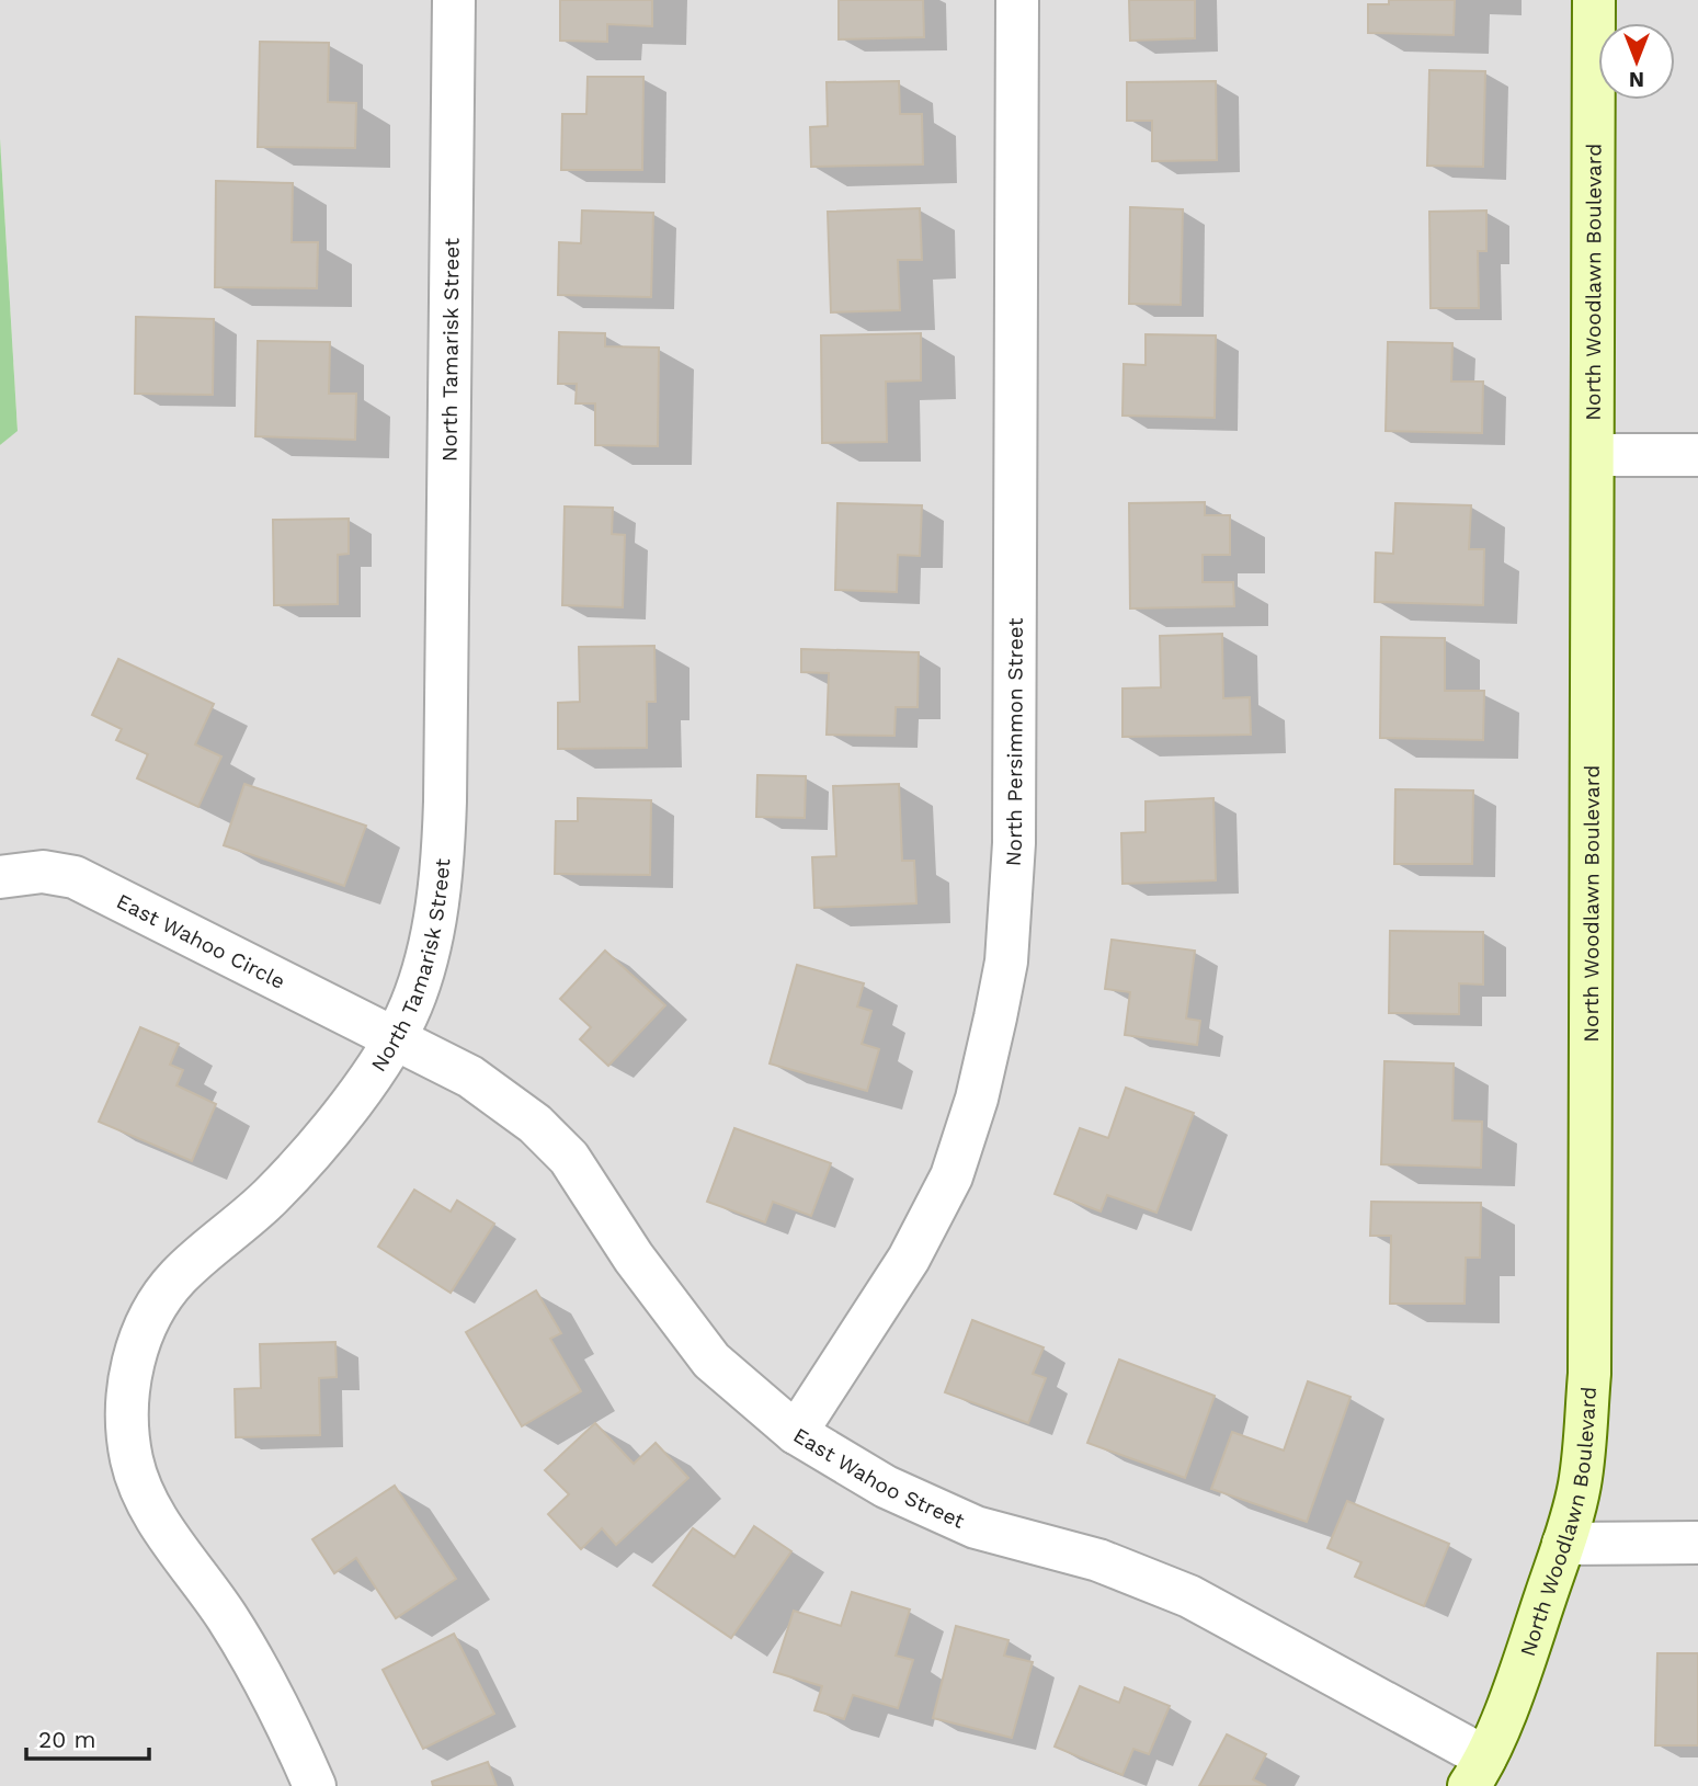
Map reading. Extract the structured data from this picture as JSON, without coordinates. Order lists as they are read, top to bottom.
{
  "streets": {
    "street": [
      "North Woodlawn Boulevard",
      "North Tamarisk Street",
      "North Persimmon Street",
      "East Wahoo Circle",
      "East Wahoo Street"
    ]
  },
  "crossings": [
    ["North Woodlawn Boulevard", "East Wahoo Street"],
    ["North Tamarisk Street", "East Wahoo Circle"],
    ["North Tamarisk Street", "East Wahoo Street"],
    ["North Persimmon Street", "East Wahoo Street"],
    ["East Wahoo Circle", "East Wahoo Street"]
  ],
  "scale_bar": "20 m",
  "north": "bottom"
}
